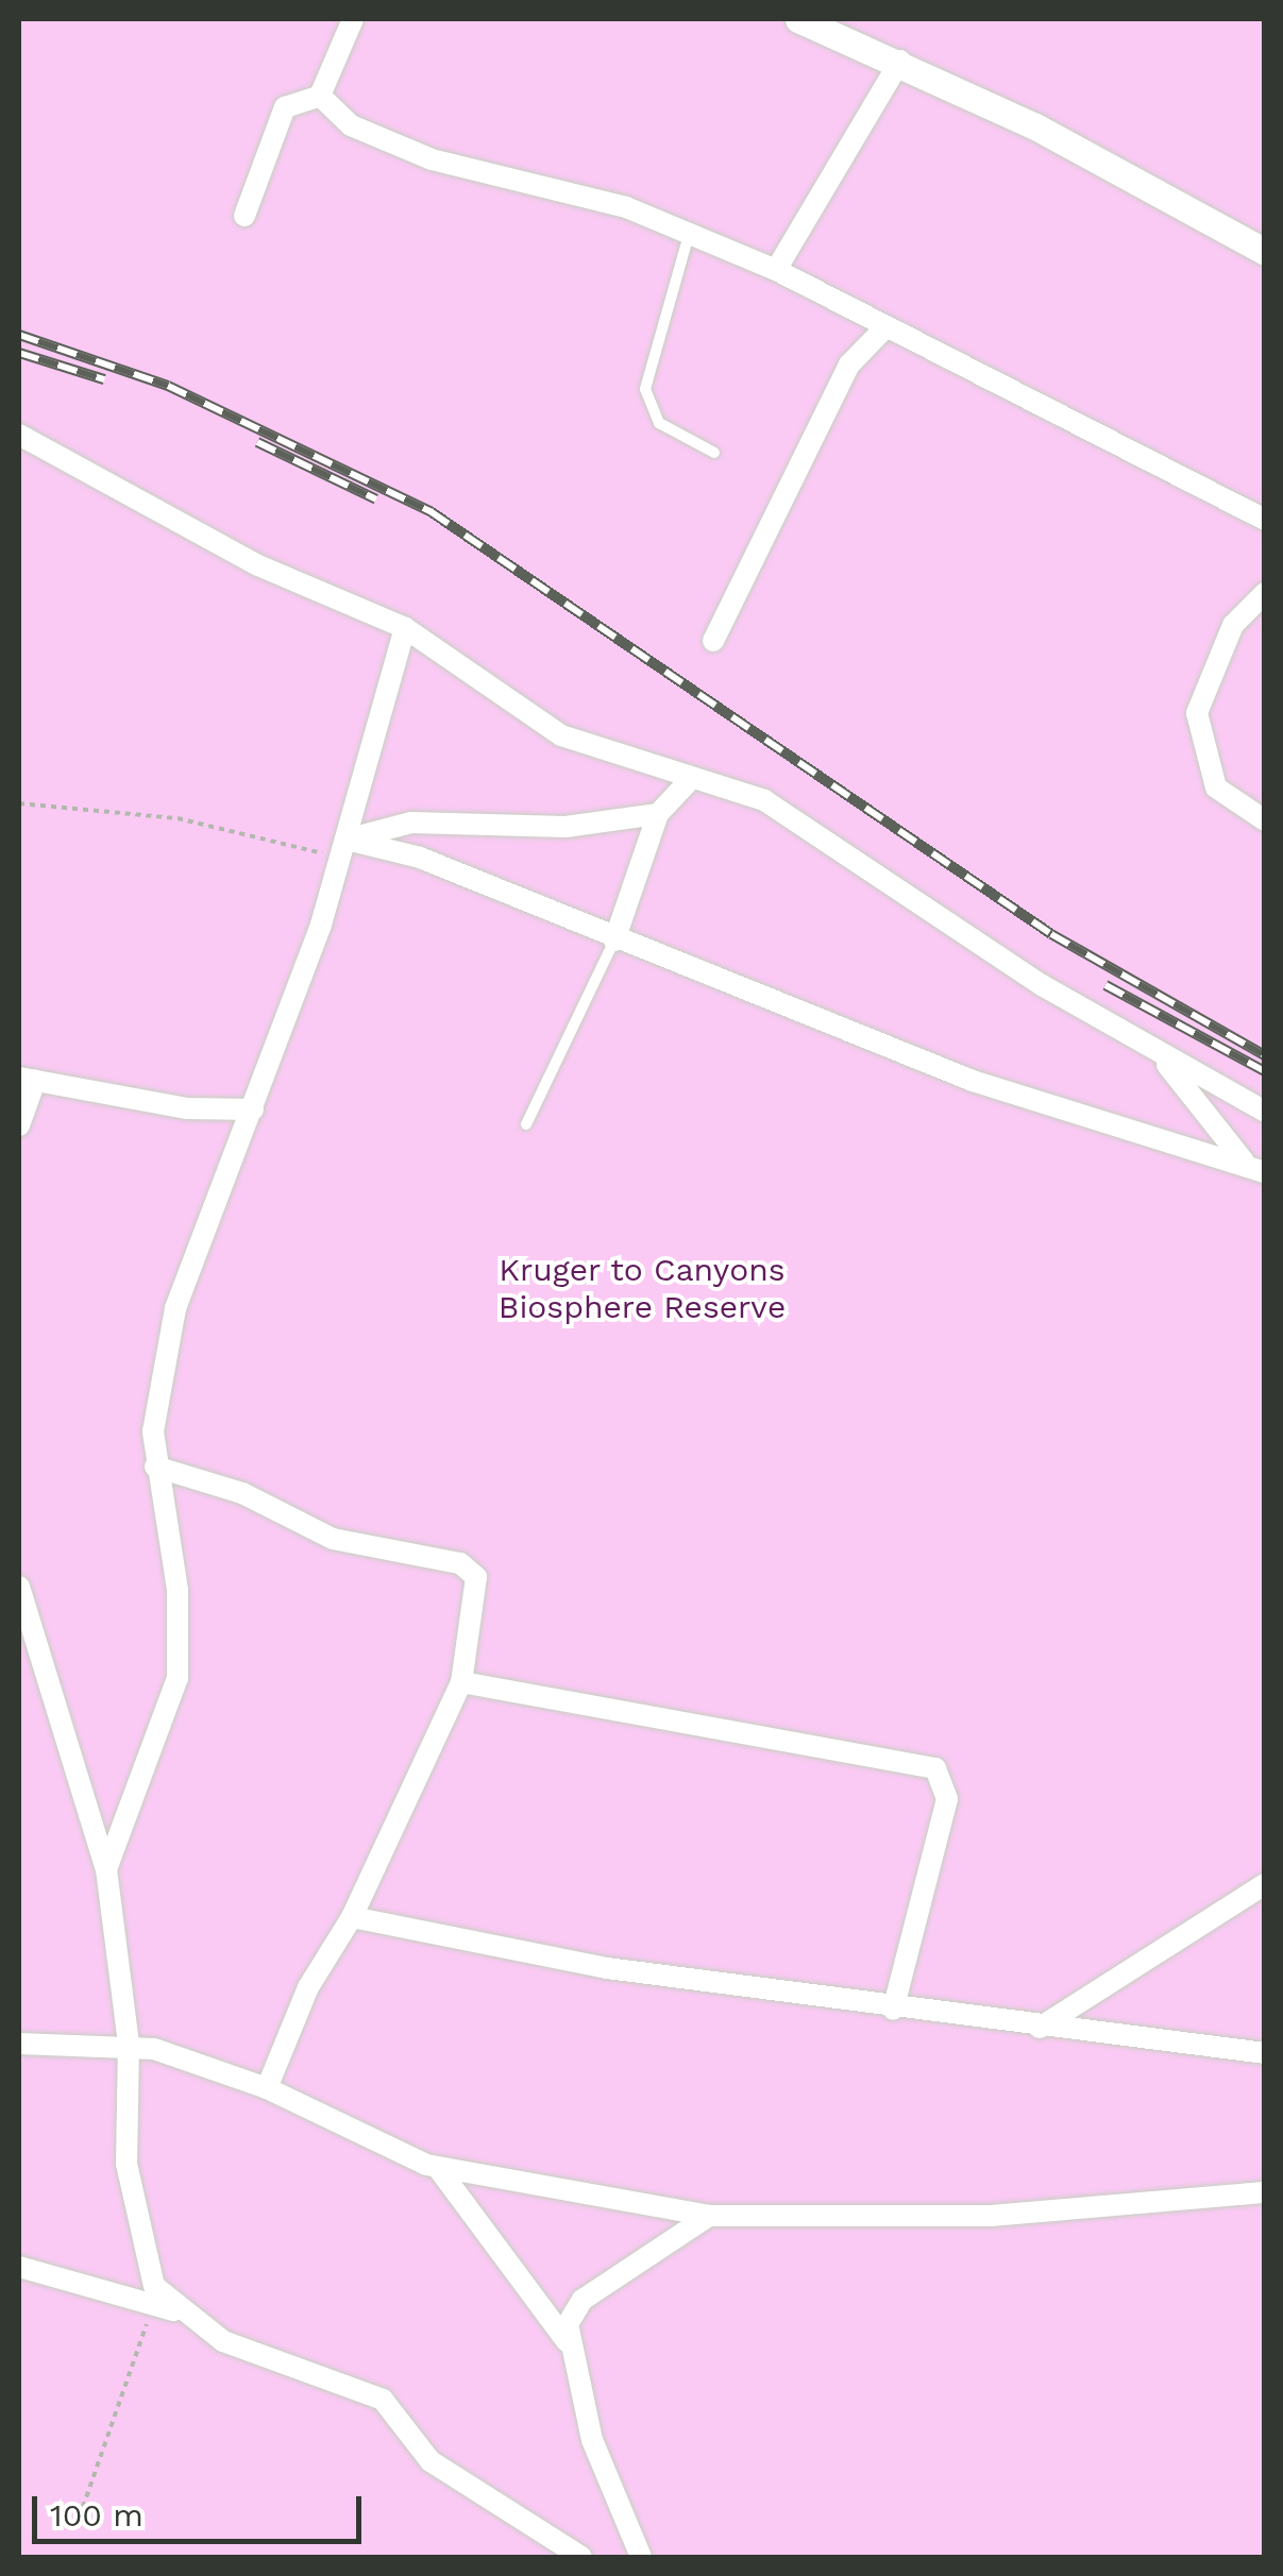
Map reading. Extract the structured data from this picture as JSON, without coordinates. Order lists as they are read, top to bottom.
{
  "parks": ["Kruger to Canyons Biosphere Reserve"],
  "scale_bar": "100 m"
}
